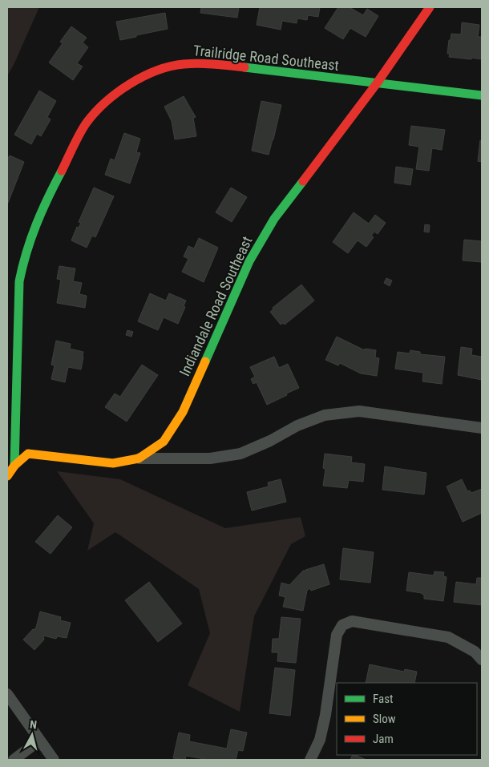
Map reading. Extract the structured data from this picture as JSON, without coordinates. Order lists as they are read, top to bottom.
{
  "streets": {
    "street": ["Trailridge Road Southeast", "Indiandale Road Southeast"]
  },
  "crossings": [
    ["Trailridge Road Southeast", "Indiandale Road Southeast"]
  ],
  "legend": ["Fast", "Slow", "Jam"],
  "north": "top"
}
